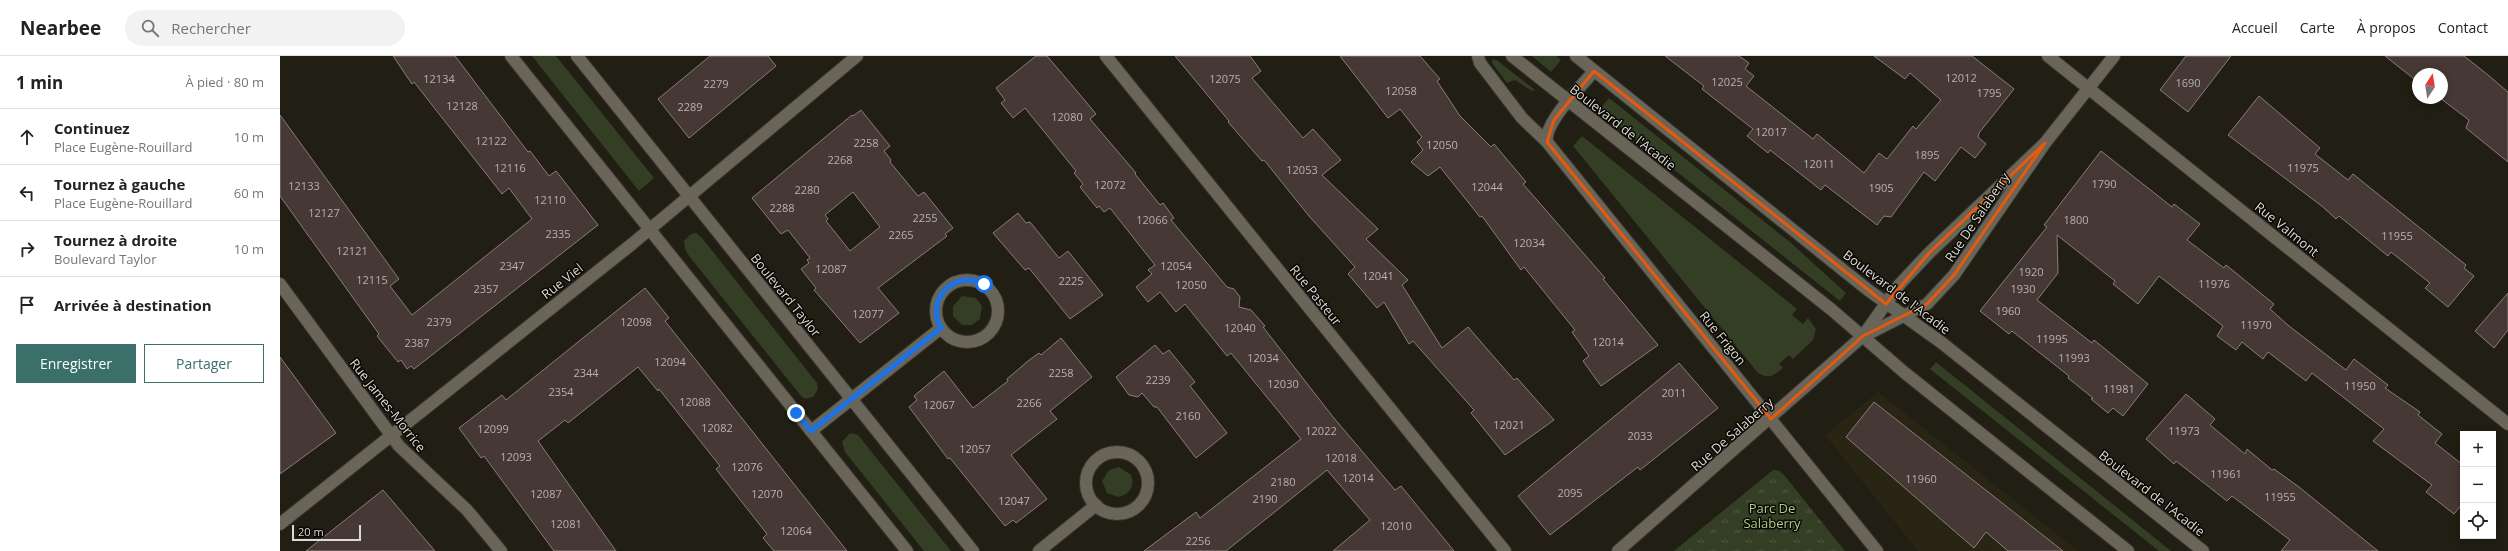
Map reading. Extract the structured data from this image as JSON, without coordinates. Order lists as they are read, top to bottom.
{
  "streets": {
    "street": [
      "Boulevard de l'Acadie",
      "Rue De Salaberry",
      "Rue Valmont",
      "Rue Viel",
      "Boulevard Taylor",
      "Rue Pasteur",
      "Rue Frigon",
      "Rue James-Morrice"
    ]
  },
  "crossings": [
    ["Boulevard de l'Acadie", "Rue De Salaberry"],
    ["Rue De Salaberry", "Rue Valmont"],
    ["Rue De Salaberry", "Rue Frigon"],
    ["Rue Viel", "Boulevard Taylor"],
    ["Rue Viel", "Rue James-Morrice"]
  ],
  "parks": ["Parc De Salaberry"],
  "house_numbers": [
    "12012",
    "12134",
    "12075",
    "12025",
    "1690",
    "2279",
    "12058",
    "1795",
    "12128",
    "2289",
    "12080",
    "12017",
    "12122",
    "2258",
    "12050",
    "1895",
    "2268",
    "12011",
    "12116",
    "11975",
    "12053",
    "1790",
    "12072",
    "12133",
    "12044",
    "1905",
    "2280",
    "12110",
    "2288",
    "12127",
    "2255",
    "12066",
    "1800",
    "2335",
    "2265",
    "11955",
    "12034",
    "12121",
    "2347",
    "12054",
    "12087",
    "1920",
    "12041",
    "12115",
    "2225",
    "11976",
    "12050",
    "2357",
    "1930",
    "1960",
    "12077",
    "2379",
    "12098",
    "11970",
    "12040",
    "11995",
    "12014",
    "2387",
    "12034",
    "11993",
    "12094",
    "2344",
    "2258",
    "2239",
    "12030",
    "11950",
    "11981",
    "2354",
    "2011",
    "12088",
    "2266",
    "12067",
    "2160",
    "12021",
    "12082",
    "12099",
    "12022",
    "11973",
    "2033",
    "12057",
    "12093",
    "12018",
    "12076",
    "11961",
    "12014",
    "11960",
    "2180",
    "2095",
    "12087",
    "12070",
    "11955",
    "2190",
    "12047",
    "12081",
    "12010",
    "12064",
    "2256"
  ],
  "scale_bar": "20 m",
  "north": "top",
  "page": {
    "header": "Nearbee",
    "search": "Rechercher",
    "nav": [
      "Accueil",
      "Carte",
      "À propos",
      "Contact"
    ],
    "heading": ["1 min", "À pied · 80 m"],
    "list": [
      ["Continuez", "Place Eugène-Rouillard", "10 m"],
      ["Tournez à gauche", "Place Eugène-Rouillard", "60 m"],
      ["Tournez à droite", "Boulevard Taylor", "10 m"],
      "Arrivée à destination"
    ],
    "buttons": ["Enregistrer", "Partager"],
    "map_buttons": ["+", "−"],
    "scale": "20 m"
  }
}
